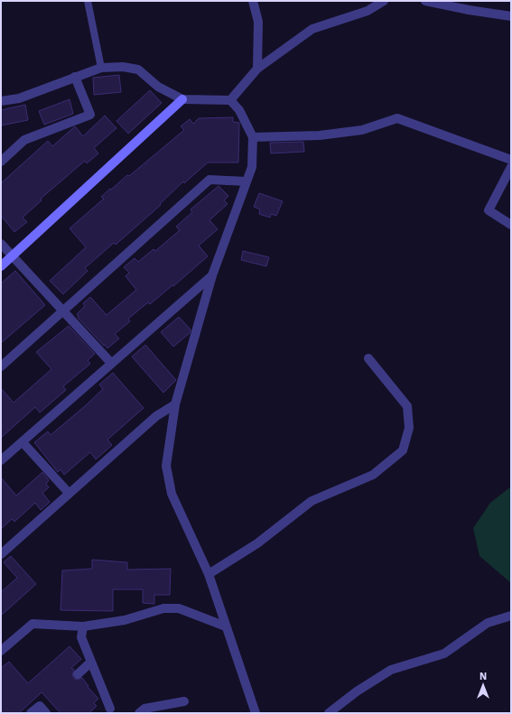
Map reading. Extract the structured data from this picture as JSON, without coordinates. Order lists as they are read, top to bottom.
{
  "north": "top"
}
